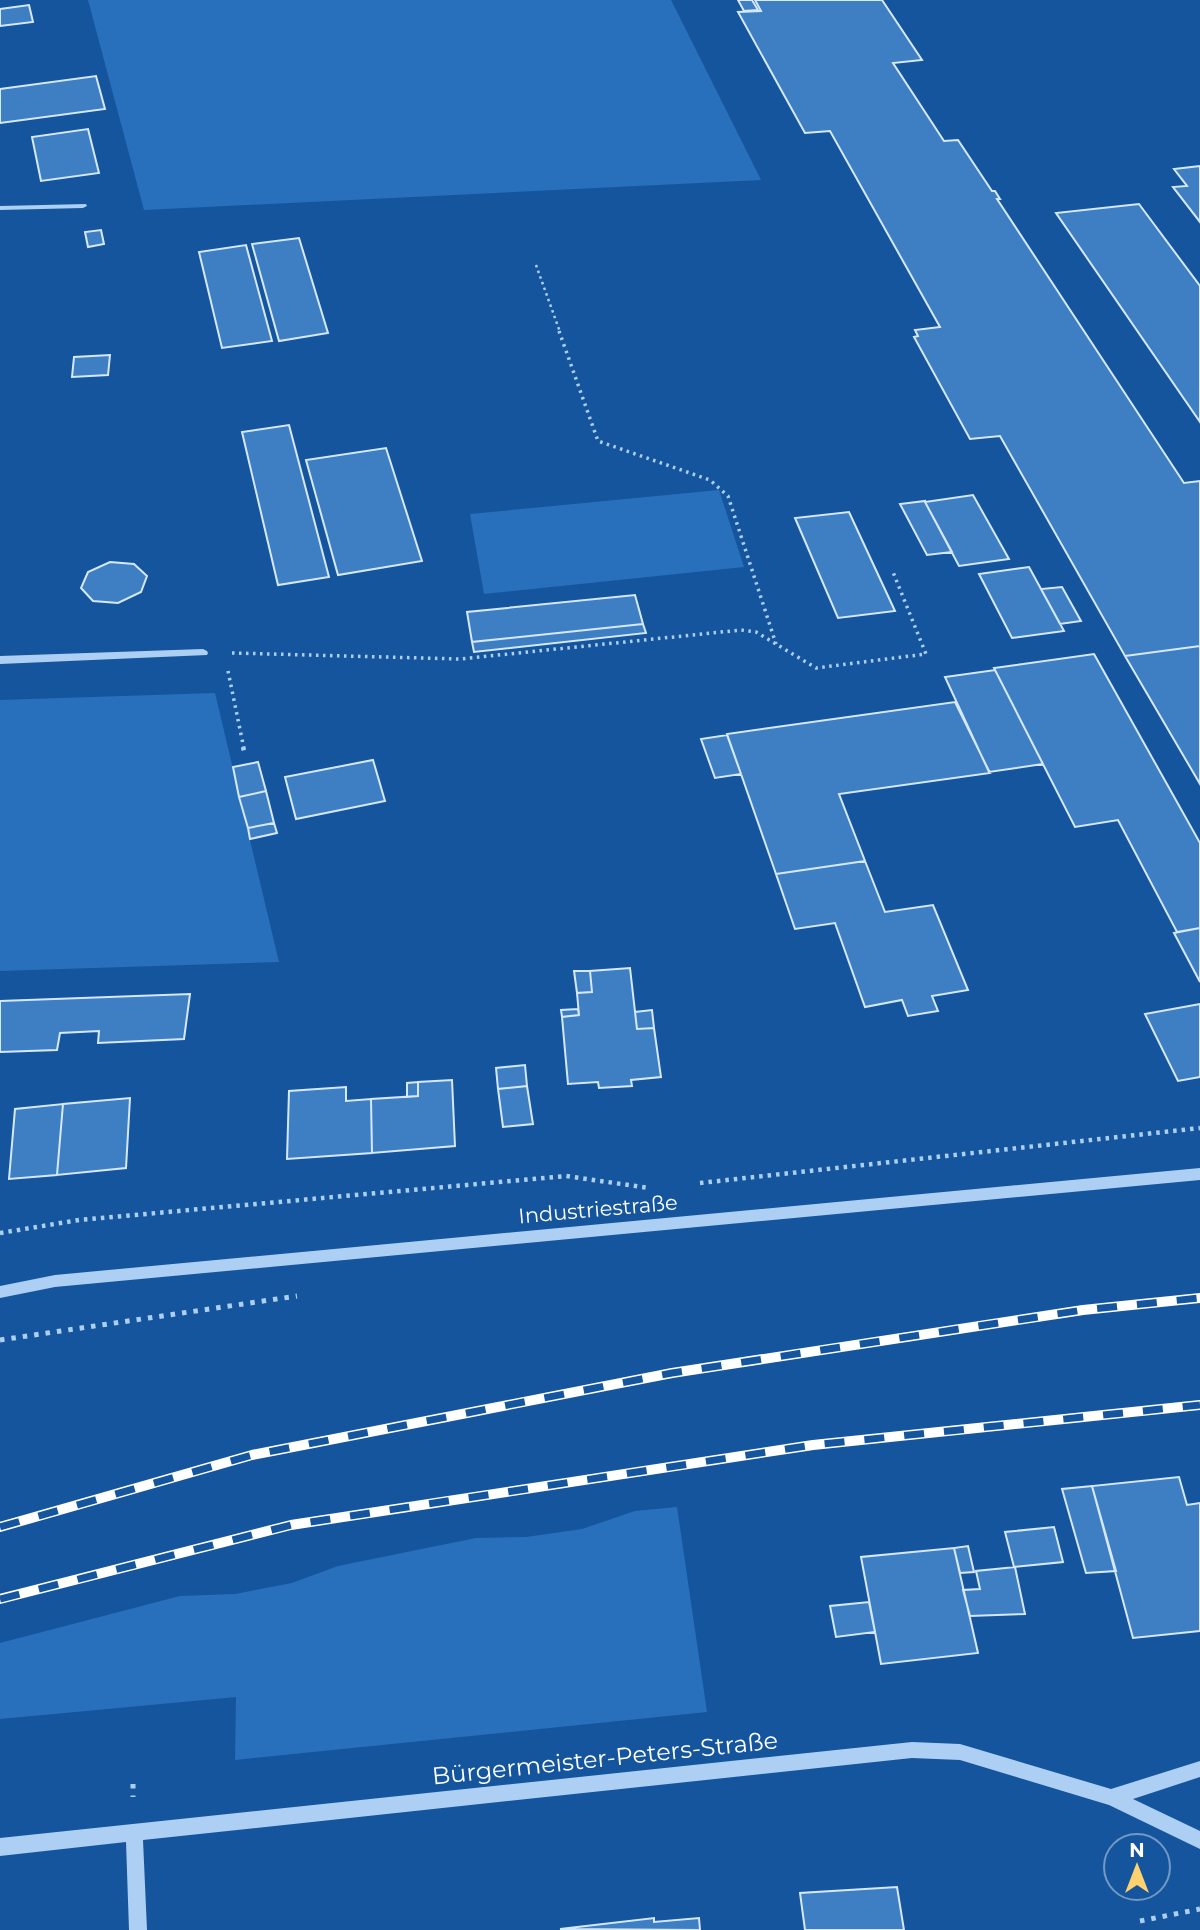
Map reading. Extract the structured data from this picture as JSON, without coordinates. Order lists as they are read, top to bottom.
{
  "streets": {
    "street": ["Industriestraße", "Bürgermeister-Peters-Straße"]
  },
  "north": "top"
}
